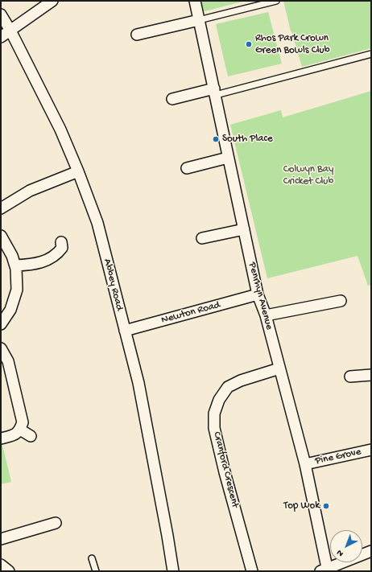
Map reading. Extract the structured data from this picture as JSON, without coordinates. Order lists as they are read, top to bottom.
{
  "streets": {
    "street": [
      "Abbey Road",
      "Penrhyn Avenue",
      "Newton Road",
      "Pine Grove",
      "Cranford Crescent"
    ]
  },
  "crossings": [
    ["Abbey Road", "Newton Road"],
    ["Penrhyn Avenue", "Newton Road"],
    ["Penrhyn Avenue", "Pine Grove"],
    ["Penrhyn Avenue", "Cranford Crescent"]
  ],
  "parks": ["Colwyn Bay Cricket Club"],
  "places": ["Rhos Park Crown Green Bowls Club", "South Place", "Top Wok"],
  "north": "bottom left"
}
